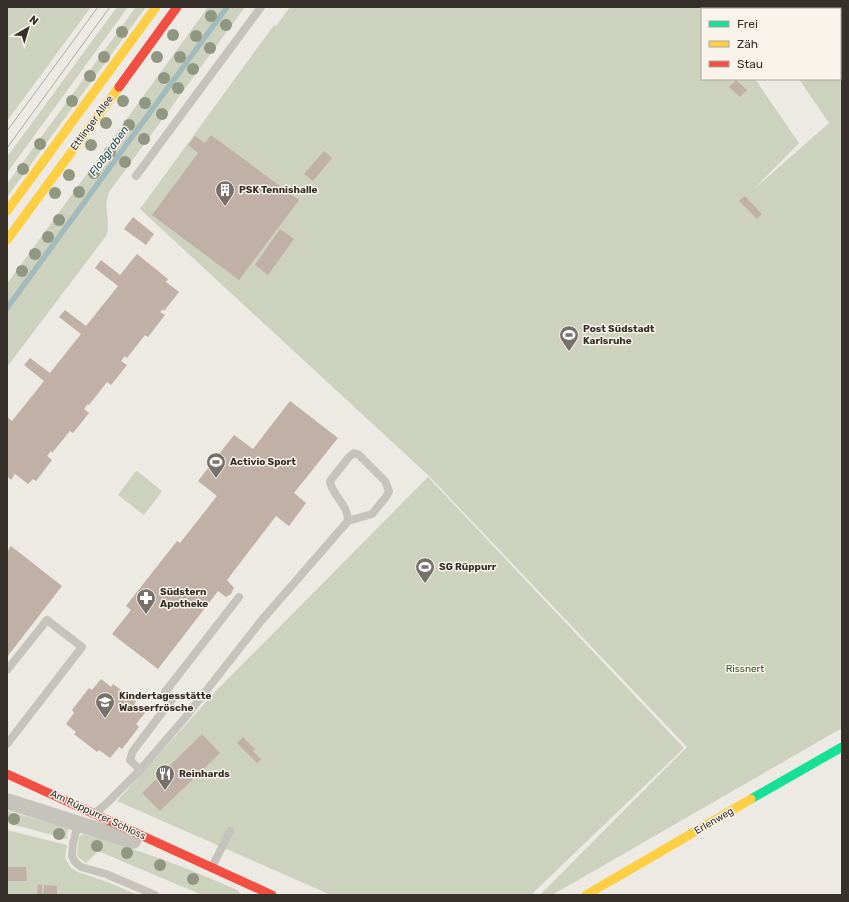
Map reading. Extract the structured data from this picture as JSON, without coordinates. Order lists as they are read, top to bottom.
{
  "streets": {
    "street": ["Ettlinger Allee", "Am Rüppurrer Schloss", "Erlenweg"]
  },
  "water": ["Floßgraben"],
  "parks": ["Rissnert"],
  "places": {
    "building": ["PSK Tennishalle"],
    "sports": ["Post Südstadt Karlsruhe", "Activio Sport", "SG Rüppurr"],
    "pharmacy": ["Südstern Apotheke"],
    "school or university": ["Kindertagesstätte Wasserfrösche"],
    "restaurant": ["Reinhards"]
  },
  "legend": ["Frei", "Zäh", "Stau"],
  "north": "top right"
}
